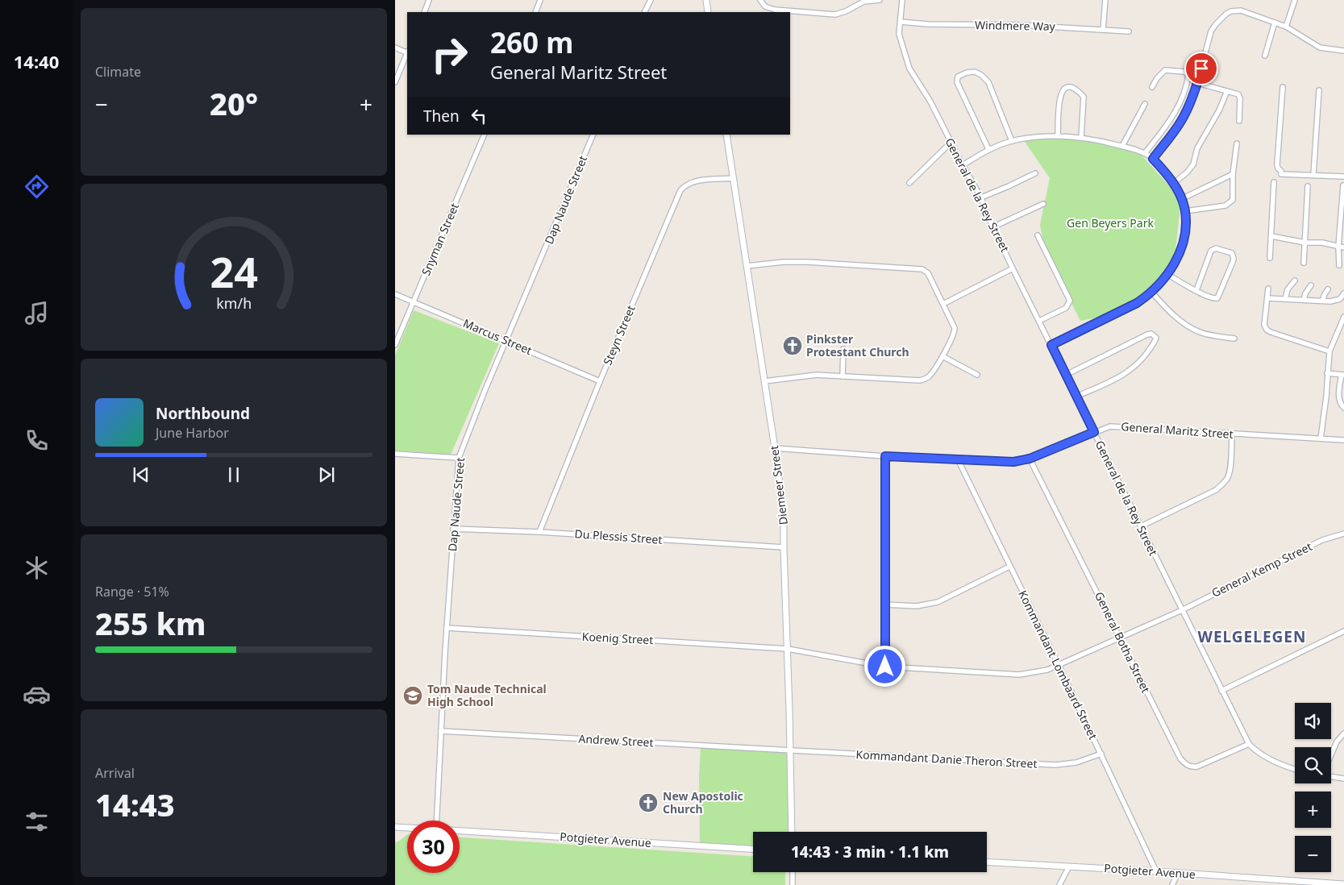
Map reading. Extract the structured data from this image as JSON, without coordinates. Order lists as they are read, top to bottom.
{
  "streets": {
    "street": [
      "Windmere Way",
      "General de la Rey Street",
      "Dap Naude Street",
      "Snyman Street",
      "Steyn Street",
      "Marcus Street",
      "General Maritz Street",
      "Diemeer Street",
      "Du Plessis Street",
      "General Kemp Street",
      "Koenig Street",
      "General Botha Street",
      "Kommandant Lombaard Street",
      "Andrew Street",
      "Kommandant Danie Theron Street",
      "Potgieter Avenue"
    ]
  },
  "crossings": [
    ["Windmere Way", "General de la Rey Street"],
    ["General de la Rey Street", "General Maritz Street"],
    ["General de la Rey Street", "General Kemp Street"],
    ["General de la Rey Street", "General Botha Street"],
    ["Dap Naude Street", "Marcus Street"],
    ["Dap Naude Street", "Du Plessis Street"],
    ["Dap Naude Street", "Koenig Street"],
    ["Dap Naude Street", "Andrew Street"],
    ["Snyman Street", "Marcus Street"],
    ["Steyn Street", "Marcus Street"],
    ["Steyn Street", "Diemeer Street"],
    ["Steyn Street", "Du Plessis Street"],
    ["General Maritz Street", "Diemeer Street"],
    ["General Maritz Street", "General Botha Street"],
    ["General Maritz Street", "Kommandant Lombaard Street"],
    ["Diemeer Street", "Du Plessis Street"],
    ["Diemeer Street", "Koenig Street"],
    ["Diemeer Street", "Andrew Street"],
    ["Diemeer Street", "Kommandant Danie Theron Street"],
    ["General Kemp Street", "Koenig Street"],
    ["General Kemp Street", "General Botha Street"],
    ["General Kemp Street", "Kommandant Lombaard Street"],
    ["Koenig Street", "Kommandant Lombaard Street"],
    ["Kommandant Lombaard Street", "Kommandant Danie Theron Street"],
    ["Kommandant Lombaard Street", "Potgieter Avenue"],
    ["Andrew Street", "Kommandant Danie Theron Street"]
  ],
  "districts": ["WELGELEGEN"],
  "parks": ["Gen Beyers Park"],
  "places": {
    "church": ["Pinkster Protestant Church", "New Apostolic Church"],
    "school or university": ["Tom Naude Technical High School"]
  },
  "page": {
    "tabs": "14:40",
    "tile": [
      "Climate",
      ["Range · 51%", "255 km"],
      ["Arrival", "14:43"]
    ],
    "turn": ["260 m", "General Maritz Street"],
    "heat": ["−", "20°", "+"],
    "then": "Then",
    "song": ["Northbound", "June Harbor"],
    "map_buttons": ["+", "−"],
    "limit": "30",
    "trip": "14:43 · 3 min · 1.1 km",
    "gauge": ["24", "km/h"]
  }
}
